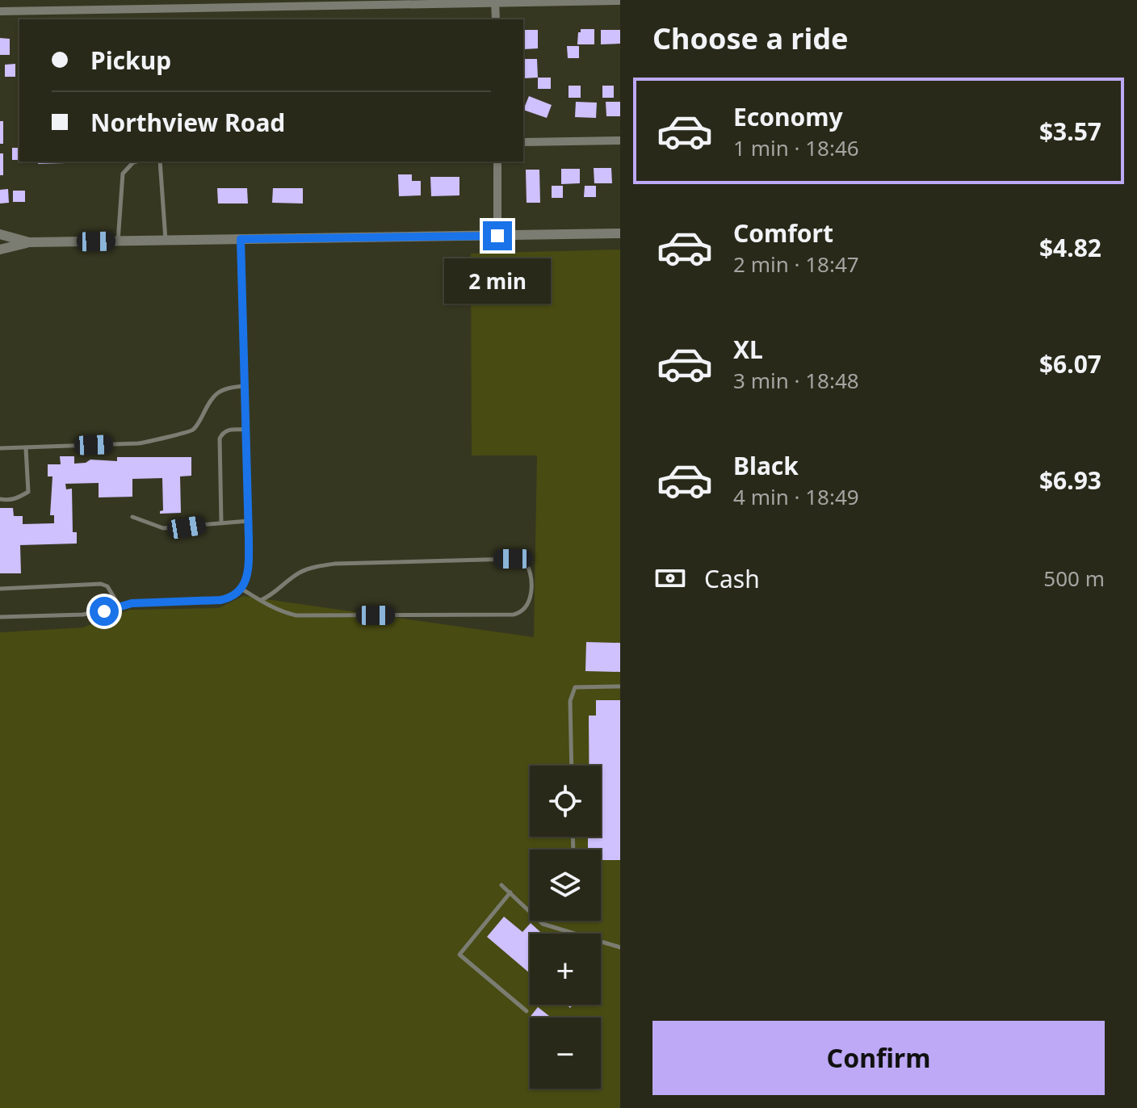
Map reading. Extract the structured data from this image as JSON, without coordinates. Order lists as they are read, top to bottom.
{
  "page": {
    "heading": "Choose a ride",
    "banner": ["Pickup", "Northview Road"],
    "list": [
      {
        "name": "Economy",
        "note": "1 min · 18:46",
        "value": "$3.57"
      },
      {
        "name": "Comfort",
        "note": "2 min · 18:47",
        "value": "$4.82"
      },
      {
        "name": "XL",
        "note": "3 min · 18:48",
        "value": "$6.07"
      },
      {
        "name": "Black",
        "note": "4 min · 18:49",
        "value": "$6.93"
      }
    ],
    "bubble": "2 min",
    "pay": ["Cash", "500 m"],
    "map_buttons": ["+", "−"],
    "buttons": "Confirm"
  }
}
